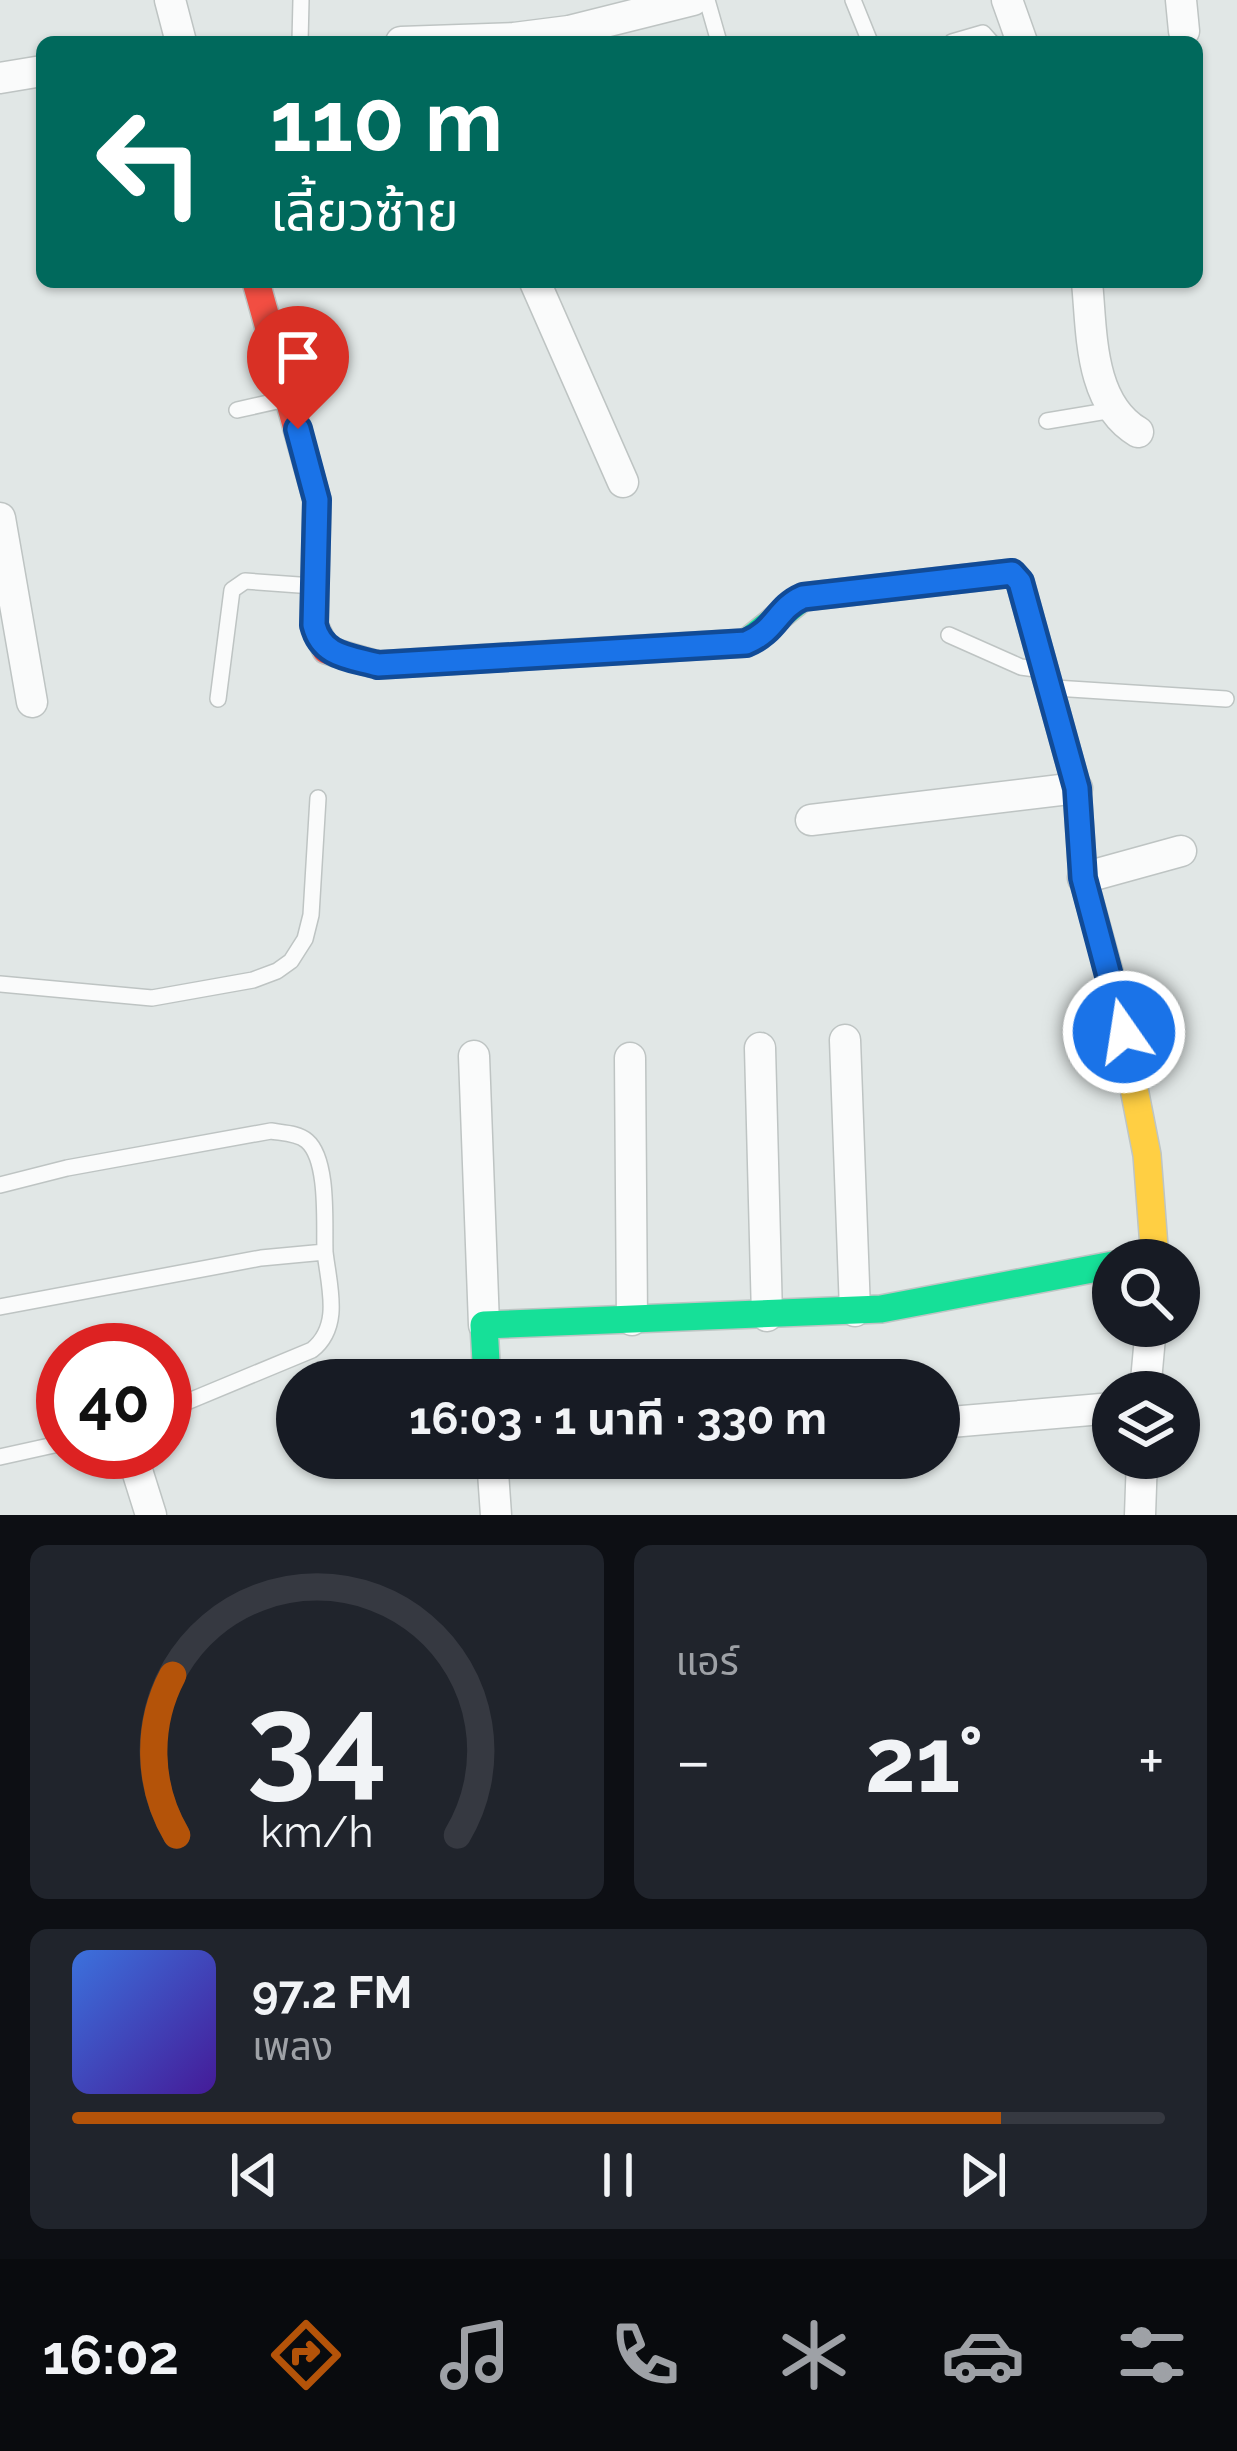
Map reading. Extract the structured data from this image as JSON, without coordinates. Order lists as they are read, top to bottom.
{
  "page": {
    "turn": ["110 m", "เลี้ยวซ้าย"],
    "limit": "40",
    "trip": "16:03 · 1 นาที · 330 m",
    "tile": "แอร์",
    "heat": ["−", "21°", "+"],
    "song": ["97.2 FM", "เพลง"],
    "tabs": "16:02",
    "gauge": ["34", "km/h"]
  }
}
